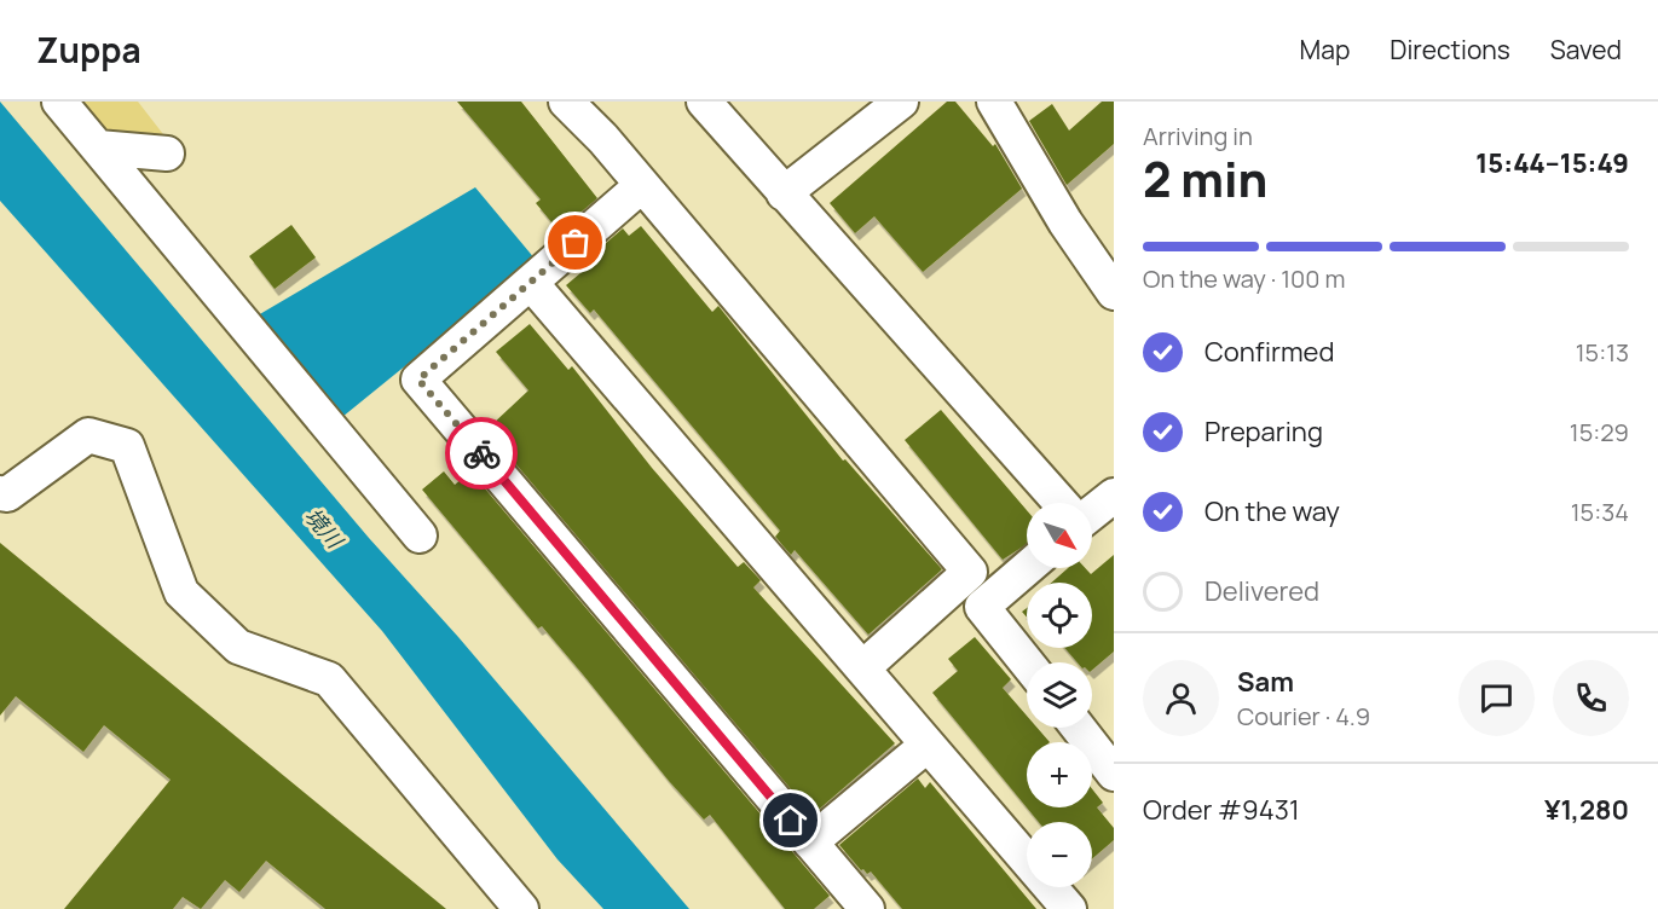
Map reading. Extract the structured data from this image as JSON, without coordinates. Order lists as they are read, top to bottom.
{
  "water": ["境川"],
  "north": "bottom right",
  "page": {
    "header": "Zuppa",
    "nav": ["Map", "Directions", "Saved"],
    "heading": ["2 min", "Arriving in", "15:44–15:49"],
    "panel": [
      "Sam",
      "Courier · 4.9",
      "Order #9431",
      "¥1,280"
    ],
    "bar": "On the way · 100 m",
    "list": [
      ["Confirmed", "15:13"],
      ["Preparing", "15:29"],
      ["On the way", "15:34"],
      "Delivered"
    ],
    "map_buttons": ["+", "−"]
  }
}
